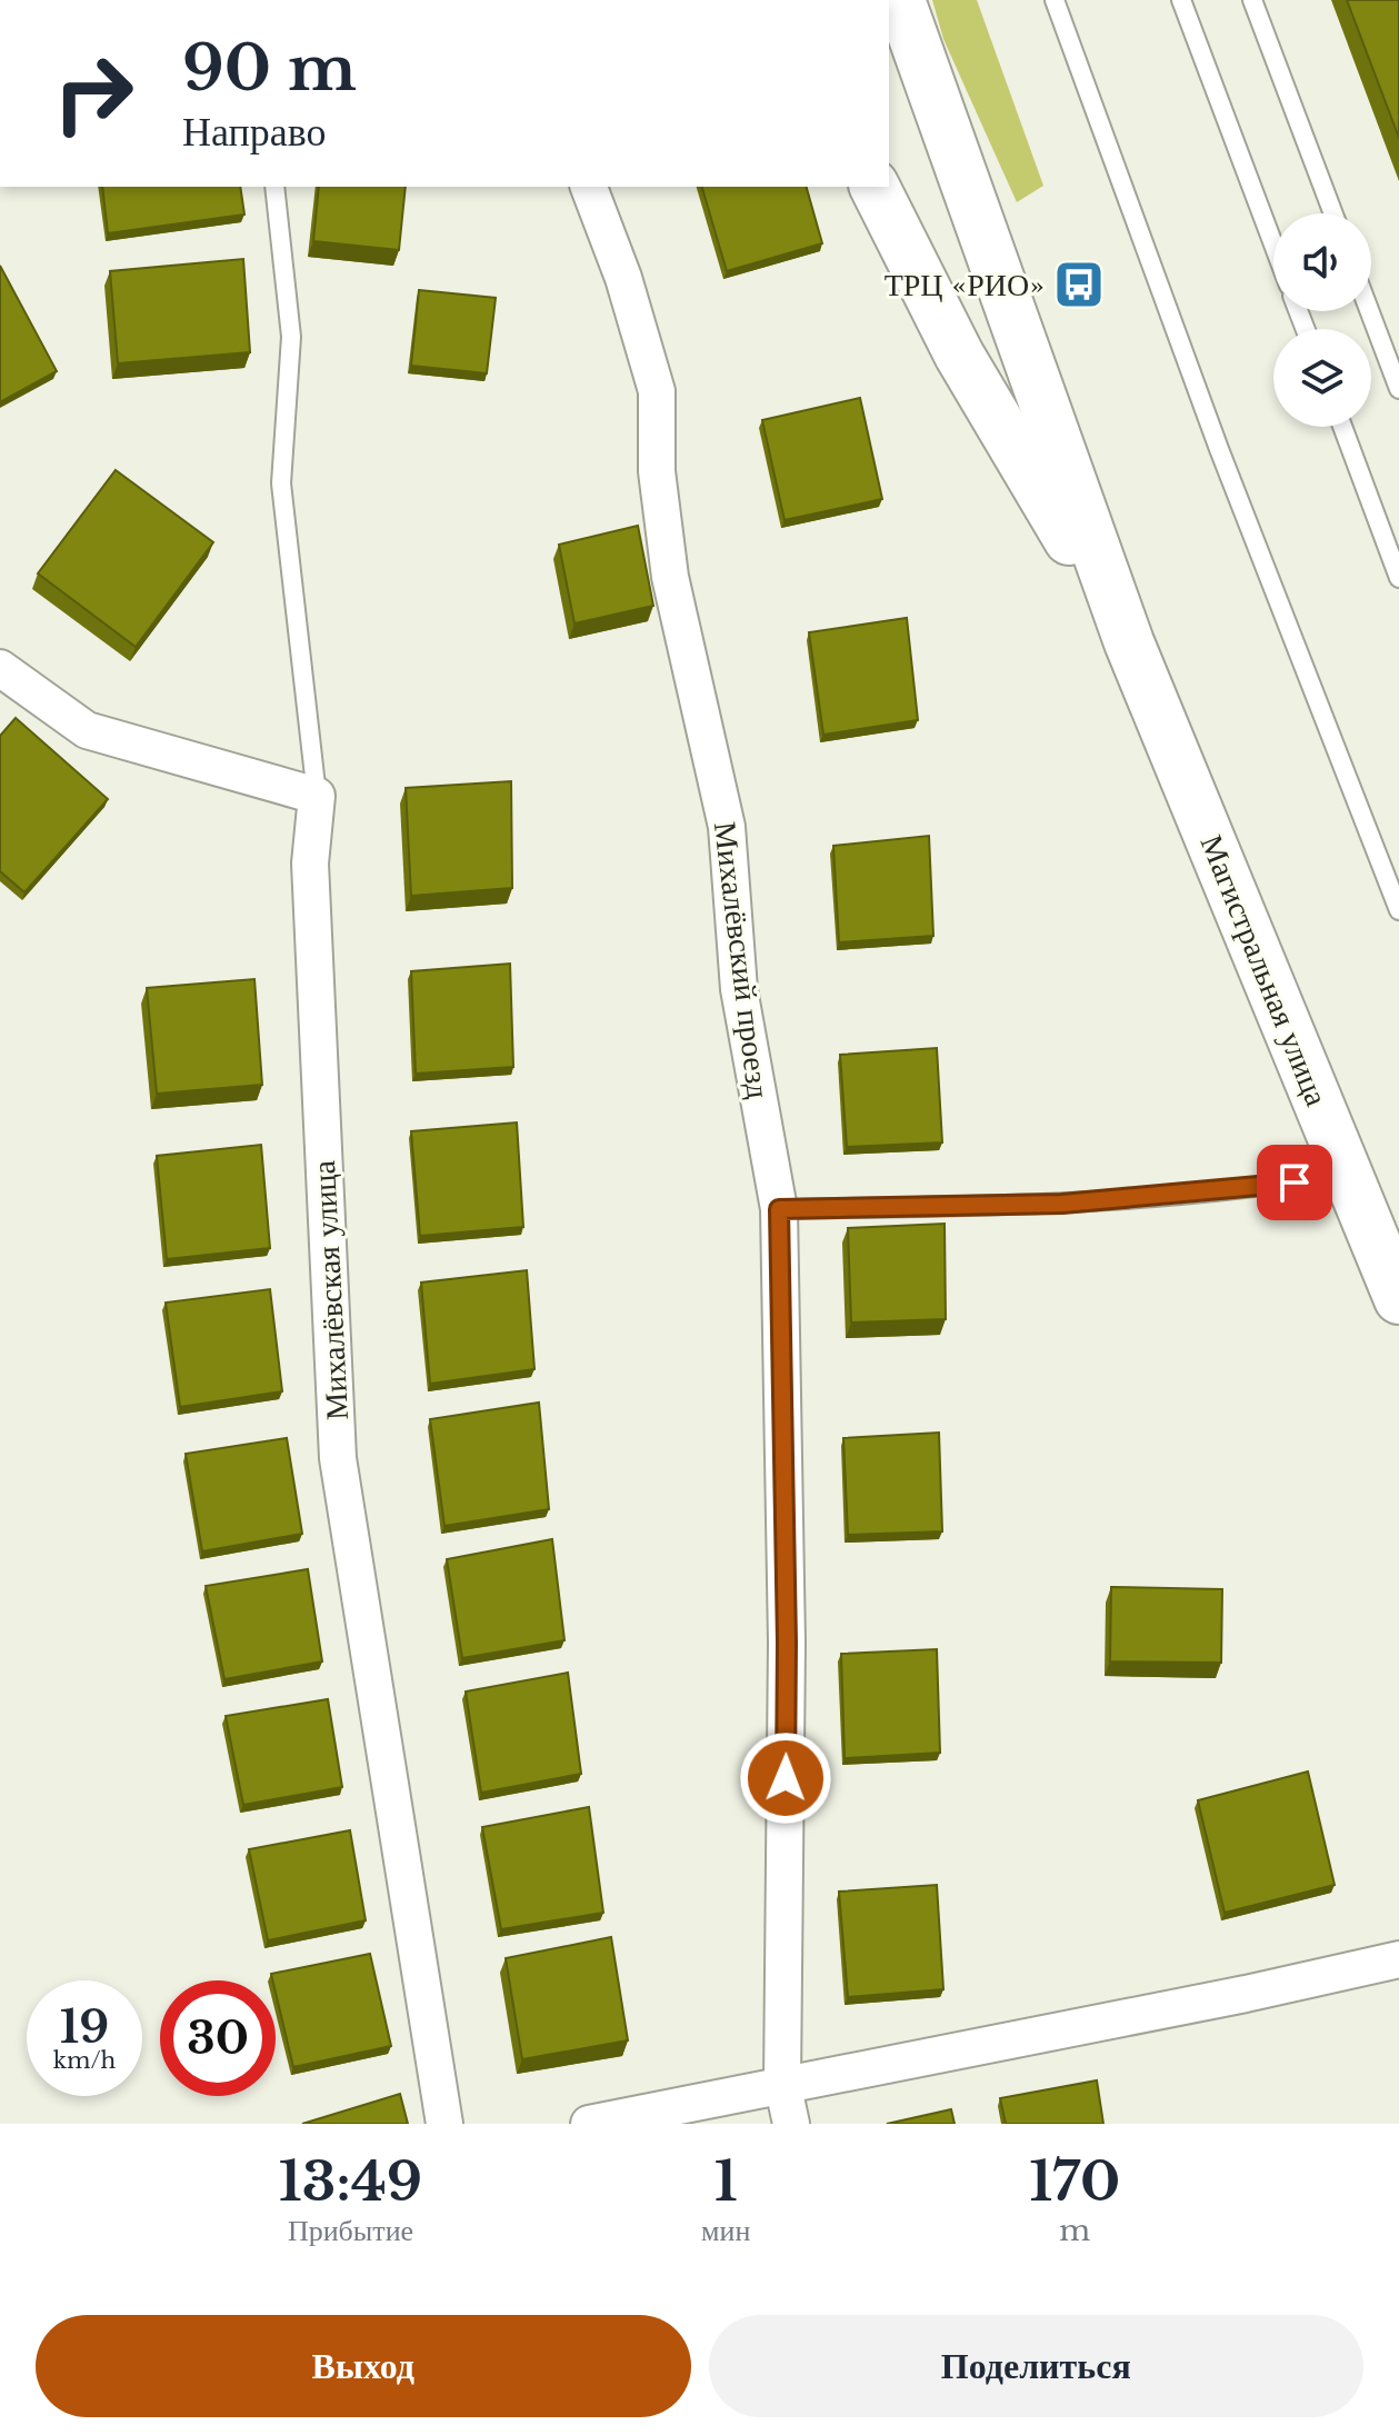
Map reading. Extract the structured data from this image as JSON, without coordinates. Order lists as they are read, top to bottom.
{
  "streets": {
    "highway": ["Магистральная улица"],
    "street": ["Михалёвский проезд", "Михалёвская улица"]
  },
  "places": {
    "bus stop": ["ТРЦ «РИО»"]
  },
  "page": {
    "turn": ["90 m", "Направо"],
    "speed": "19 km/h",
    "limit": "30",
    "eta": [
      "13:49",
      "Прибытие",
      "1",
      "мин",
      "170",
      "m"
    ],
    "buttons": ["Выход", "Поделиться"]
  }
}
